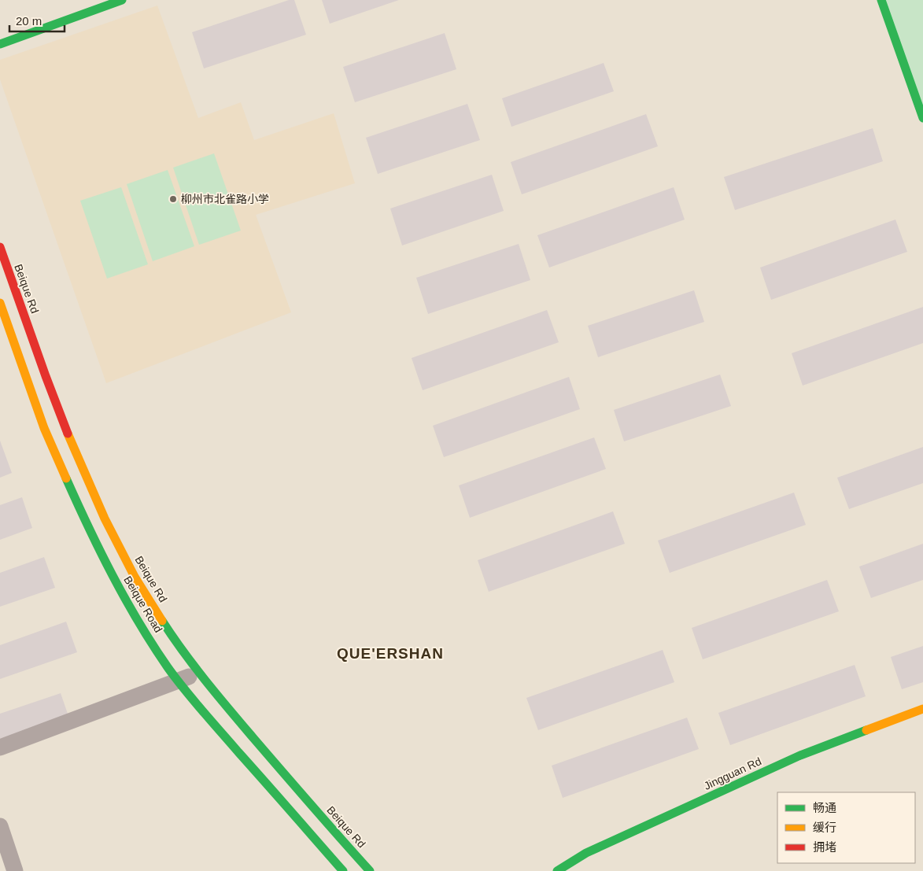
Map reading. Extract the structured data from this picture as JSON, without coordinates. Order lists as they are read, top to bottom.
{
  "streets": {
    "street": ["Beique Rd", "Beique Road", "Jingguan Rd"]
  },
  "districts": ["QUE'ERSHAN"],
  "places": ["柳州市北雀路小学"],
  "legend": ["畅通", "缓行", "拥堵"],
  "scale_bar": "20 m"
}
